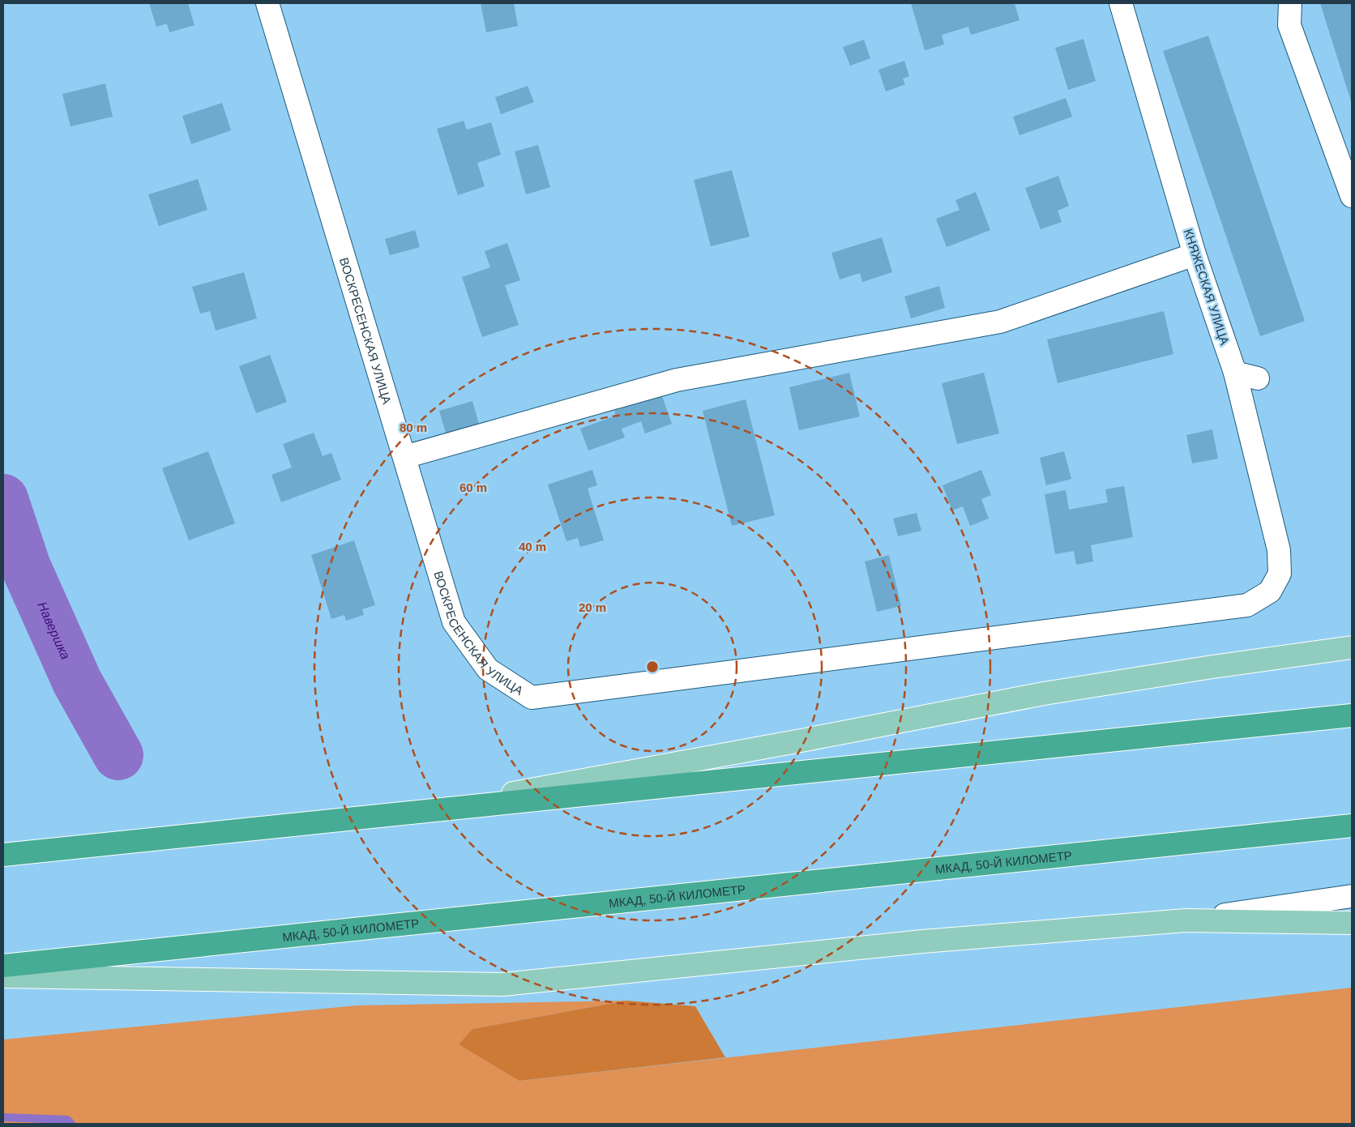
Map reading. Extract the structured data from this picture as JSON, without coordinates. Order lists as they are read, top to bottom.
{
  "streets": {
    "highway": ["МКАД, 50-Й КИЛОМЕТР"],
    "street": ["КНЯЖЕСКАЯ УЛИЦА", "ВОСКРЕСЕНСКАЯ УЛИЦА"]
  },
  "crossings": [
    ["КНЯЖЕСКАЯ УЛИЦА", "ВОСКРЕСЕНСКАЯ УЛИЦА"]
  ],
  "water": ["Навершка"],
  "rings": [
    "80 m",
    "60 m",
    "40 m",
    "20 m"
  ]
}
